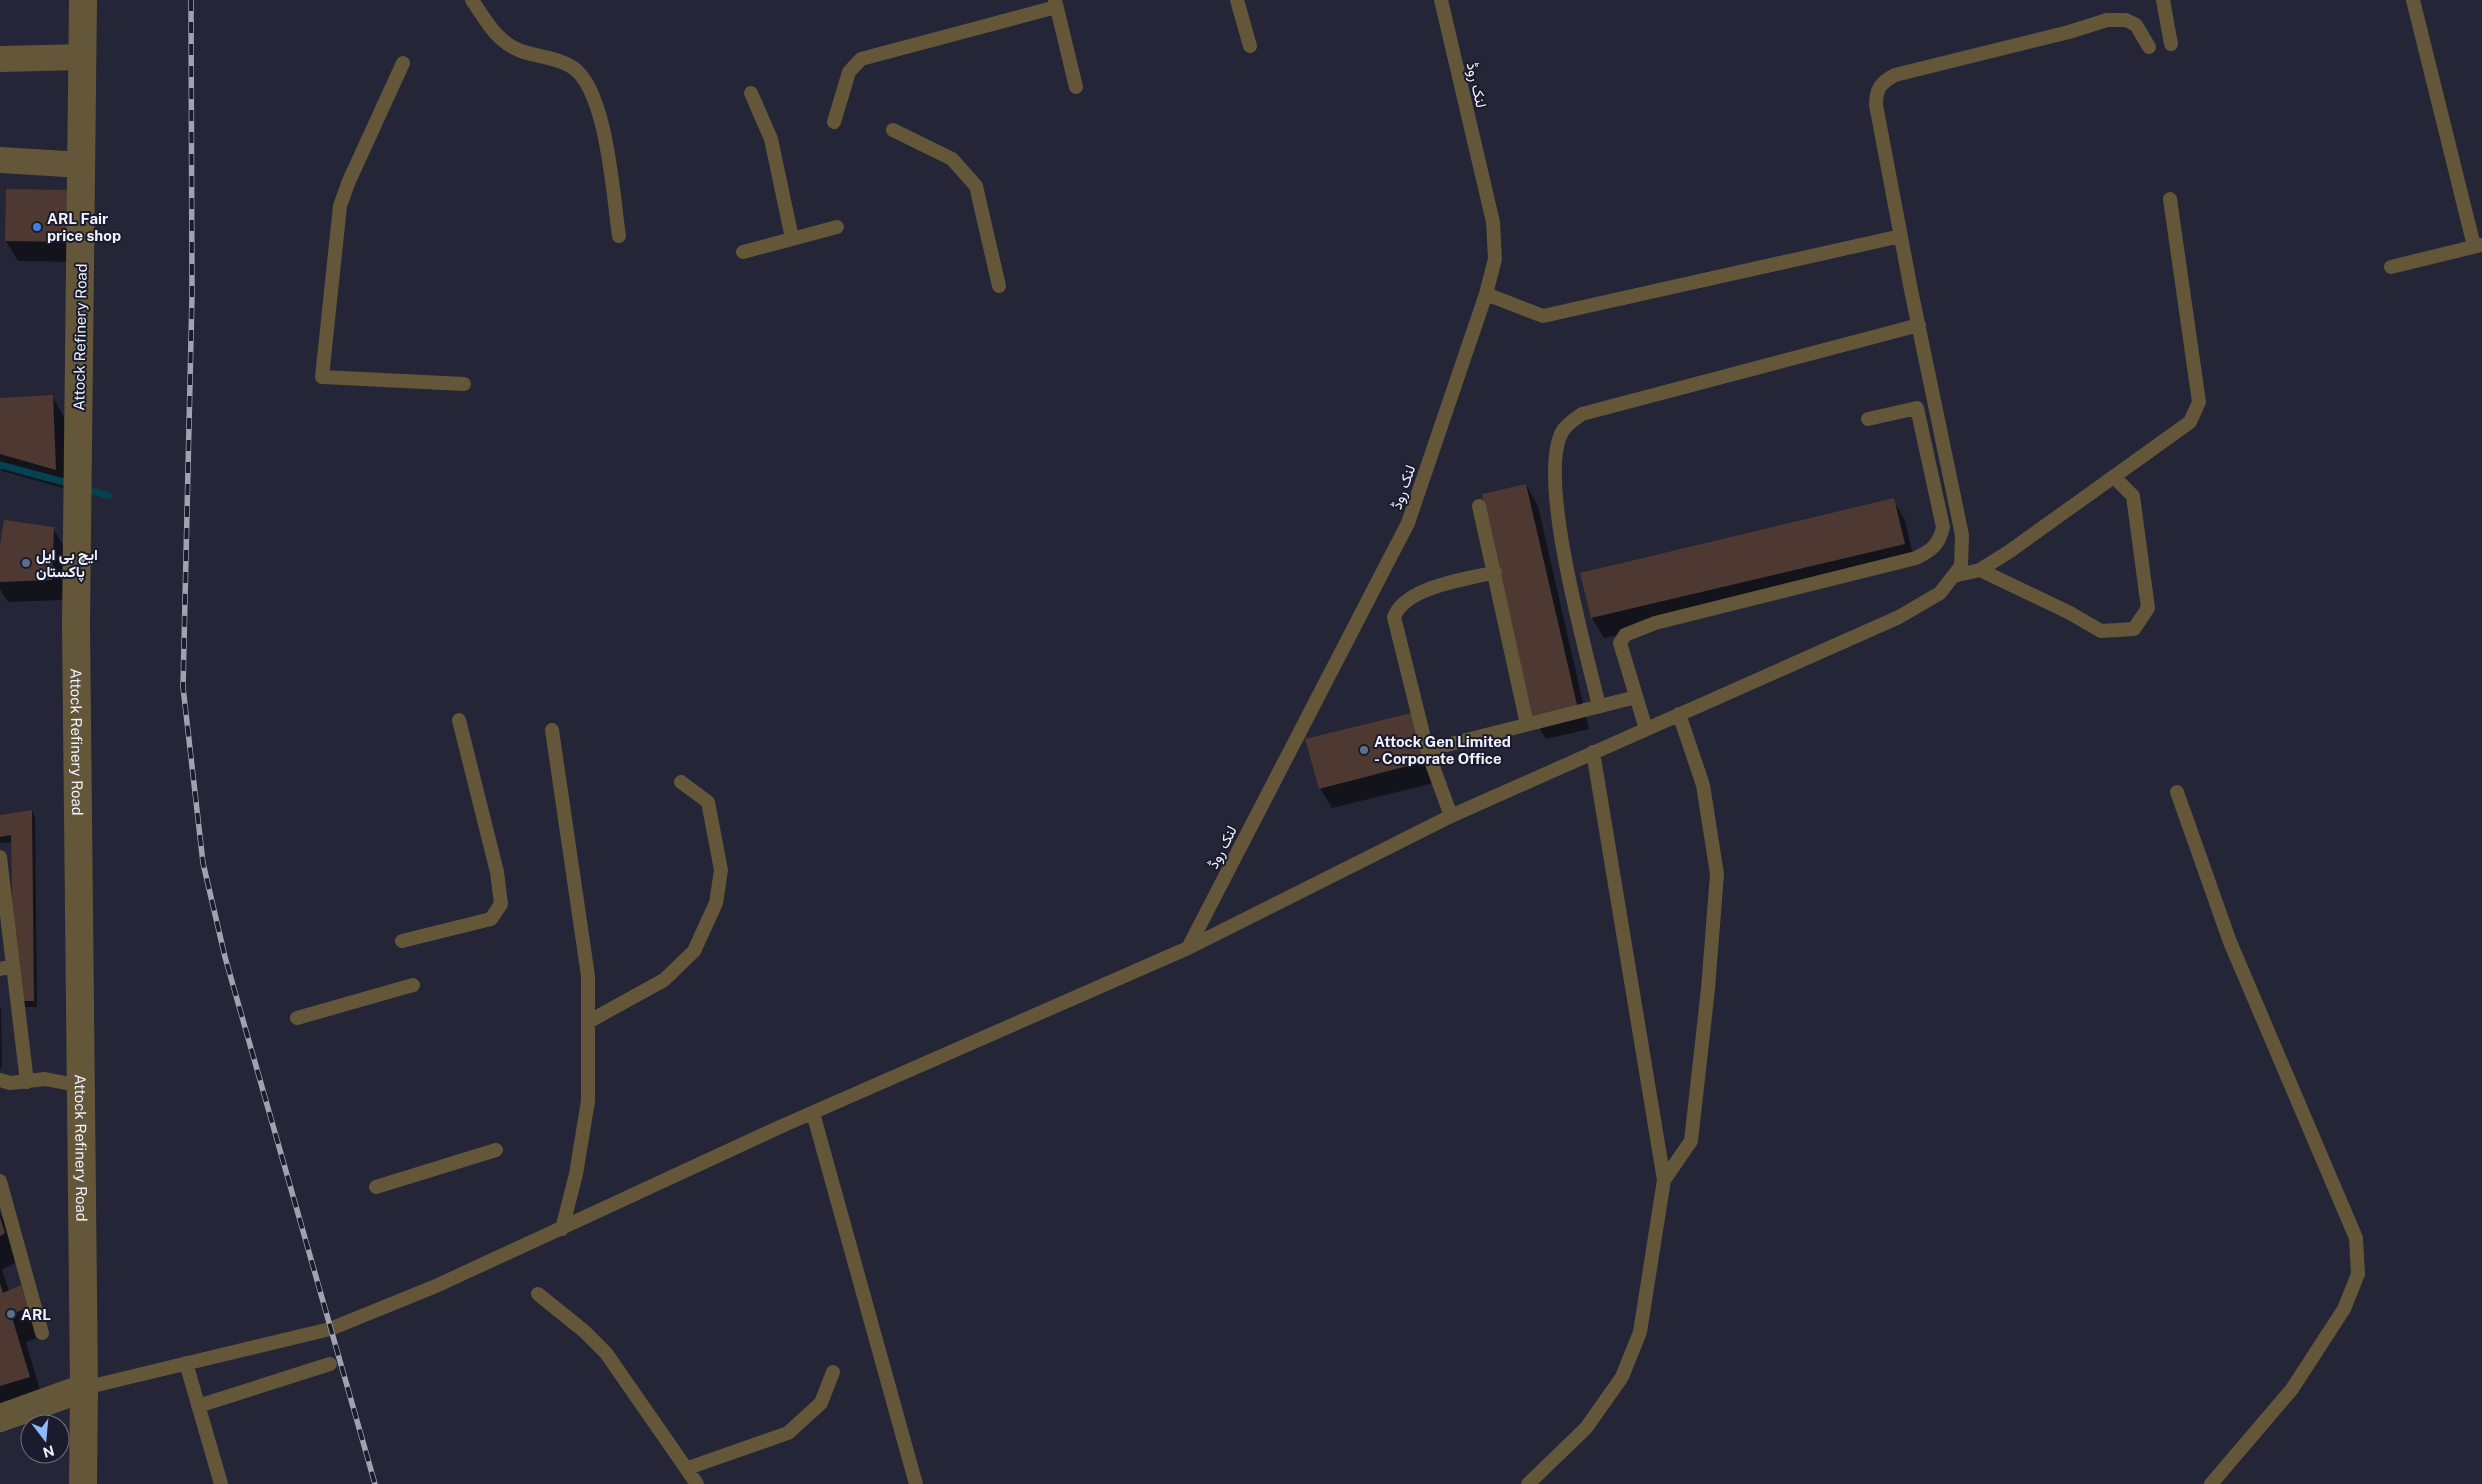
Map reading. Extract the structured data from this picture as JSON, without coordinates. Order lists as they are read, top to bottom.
{
  "streets": {
    "street": ["Attock Refinery Road"],
    "lane": ["لنک روڈ"]
  },
  "places": [
    "ARL Fair price shop",
    "ایچ بی ایل پاکستان",
    "Attock Gen Limited - Corporate Office",
    "ARL"
  ],
  "north": "bottom"
}
